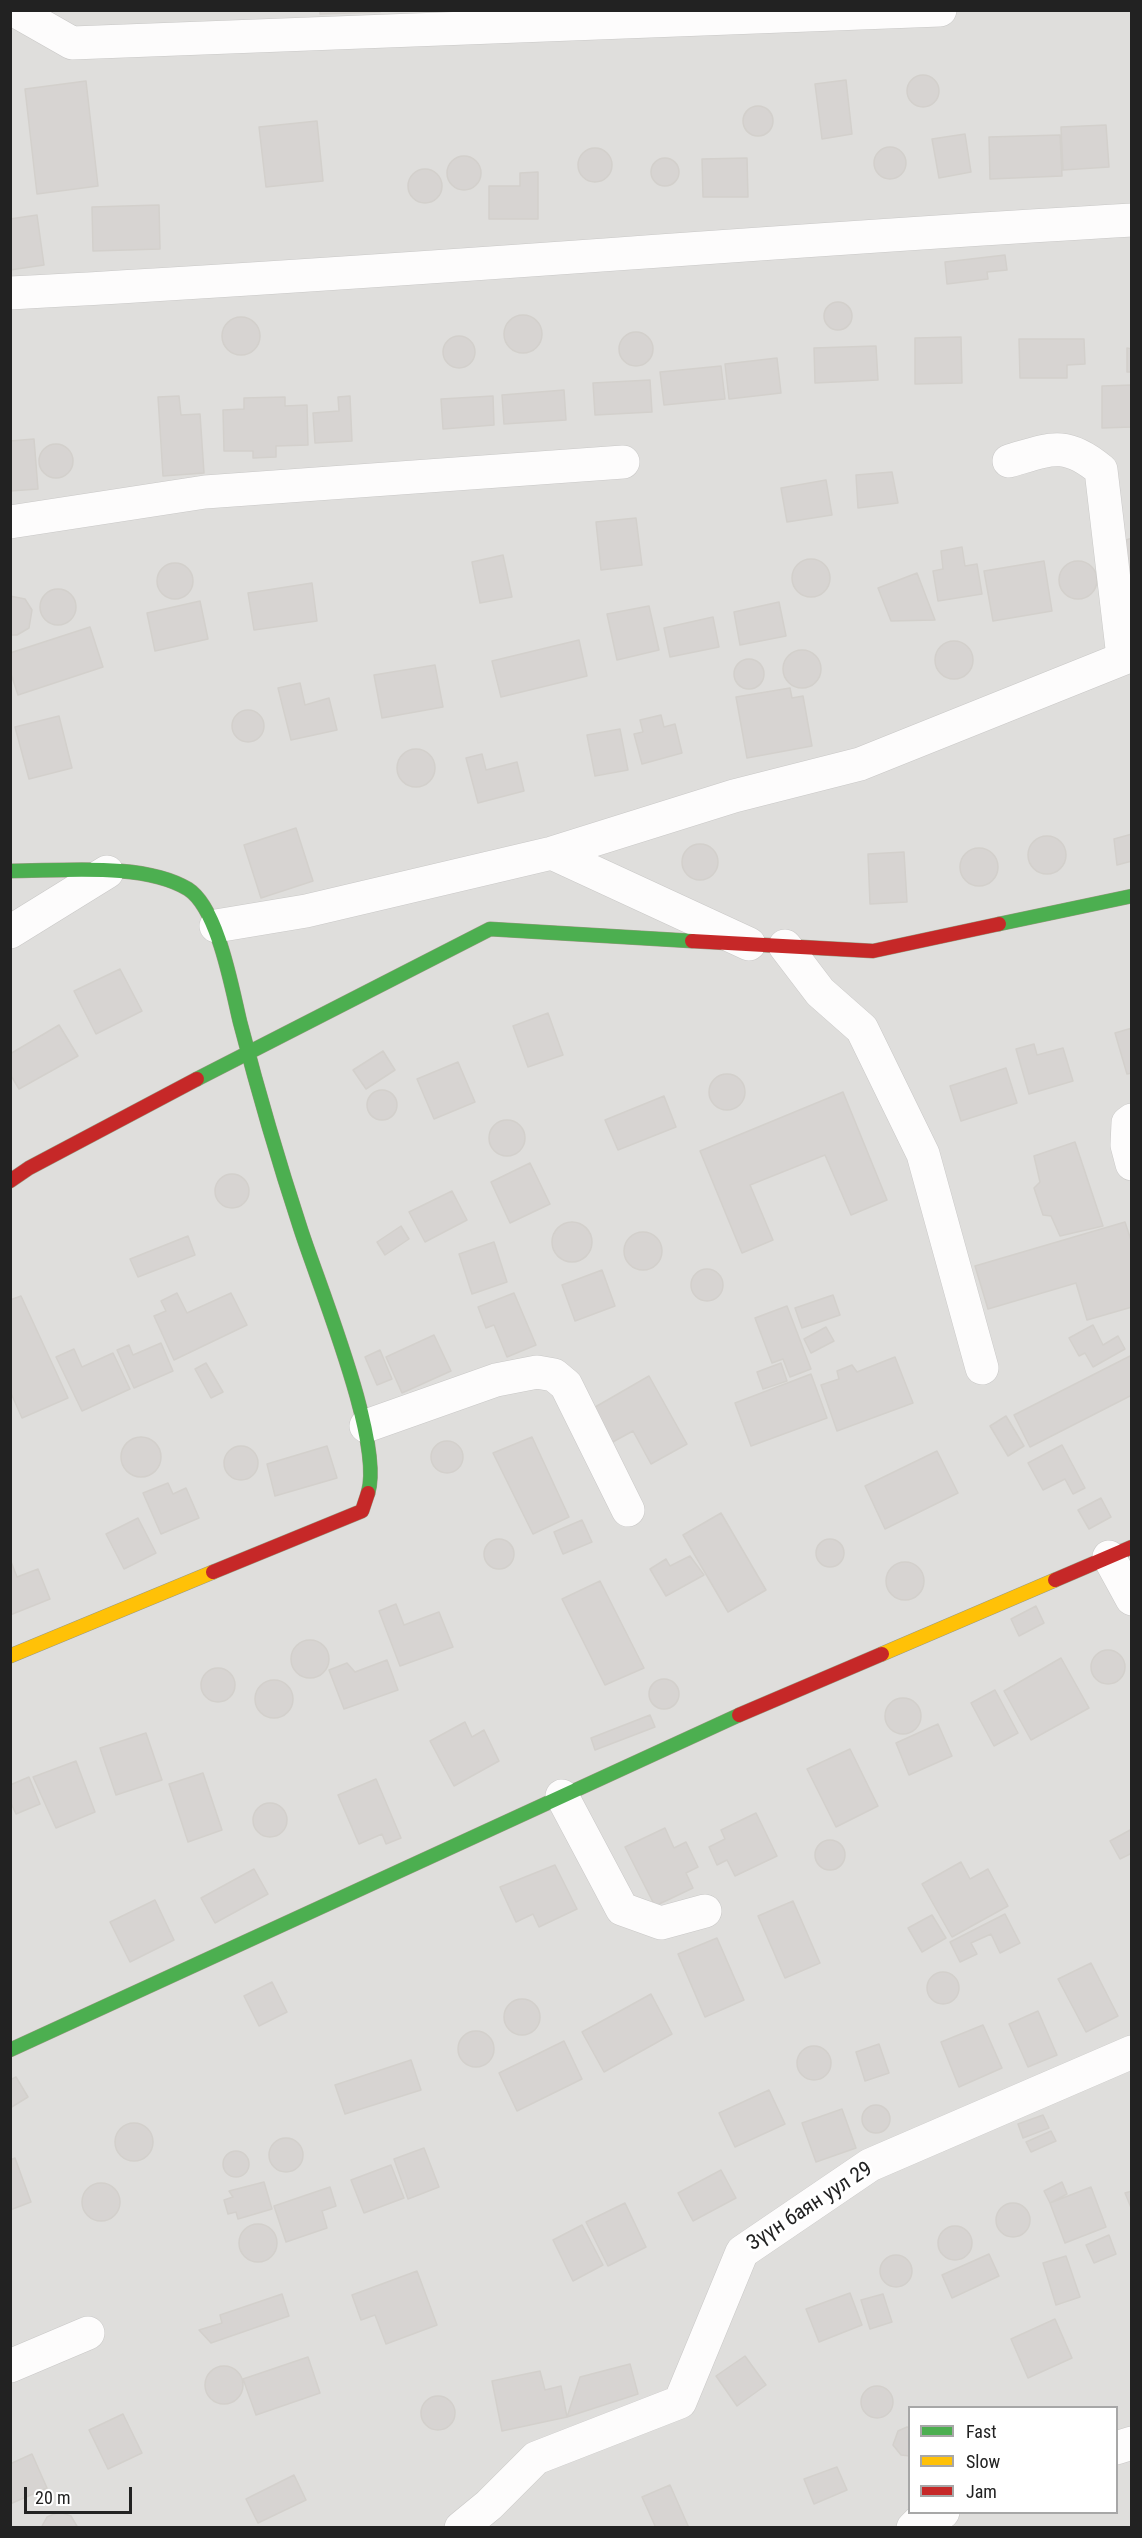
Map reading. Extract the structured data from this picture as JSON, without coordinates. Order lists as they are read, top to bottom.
{
  "streets": {
    "street": ["Зүүн баян уул 29"]
  },
  "legend": ["Fast", "Slow", "Jam"],
  "scale_bar": "20 m"
}
